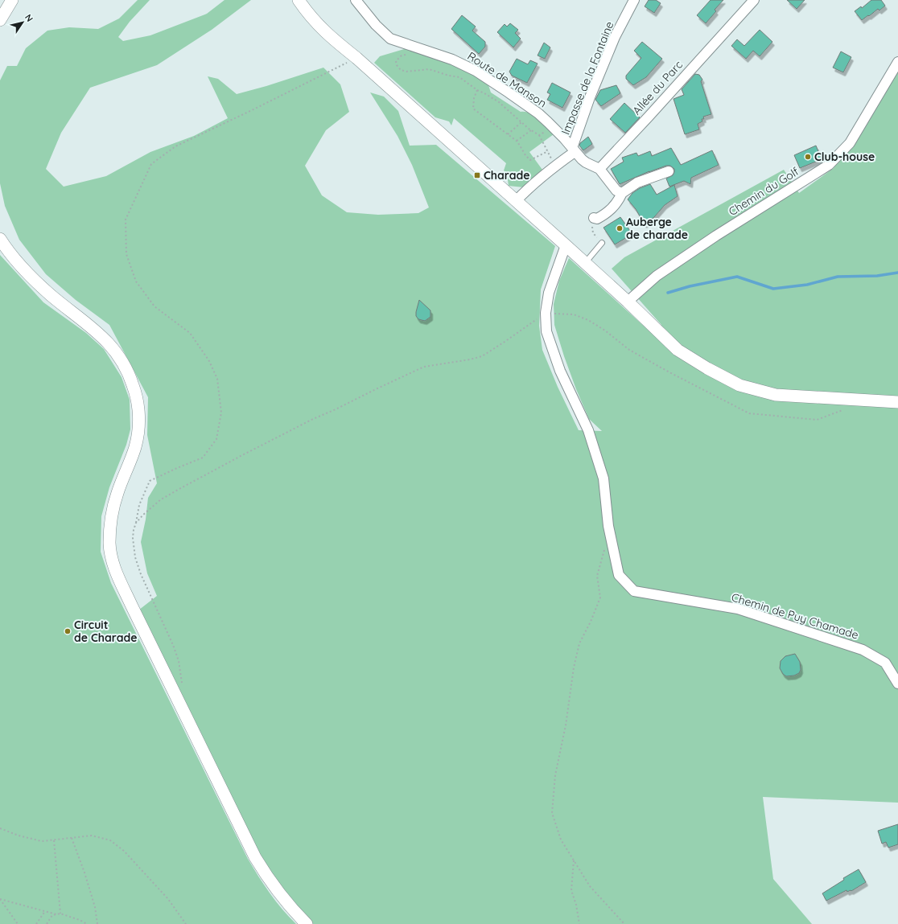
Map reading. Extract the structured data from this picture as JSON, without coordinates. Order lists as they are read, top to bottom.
{
  "streets": {
    "street": [
      "Impasse de la Fontaine",
      "Route de Manson",
      "Allée du Parc",
      "Chemin du Golf",
      "Chemin de Puy Chamade"
    ]
  },
  "crossings": [
    ["Impasse de la Fontaine", "Route de Manson"]
  ],
  "places": {
    "other": ["Club-house", "Auberge de charade", "Circuit de Charade"],
    "transit": ["Charade"]
  },
  "north": "top right"
}
